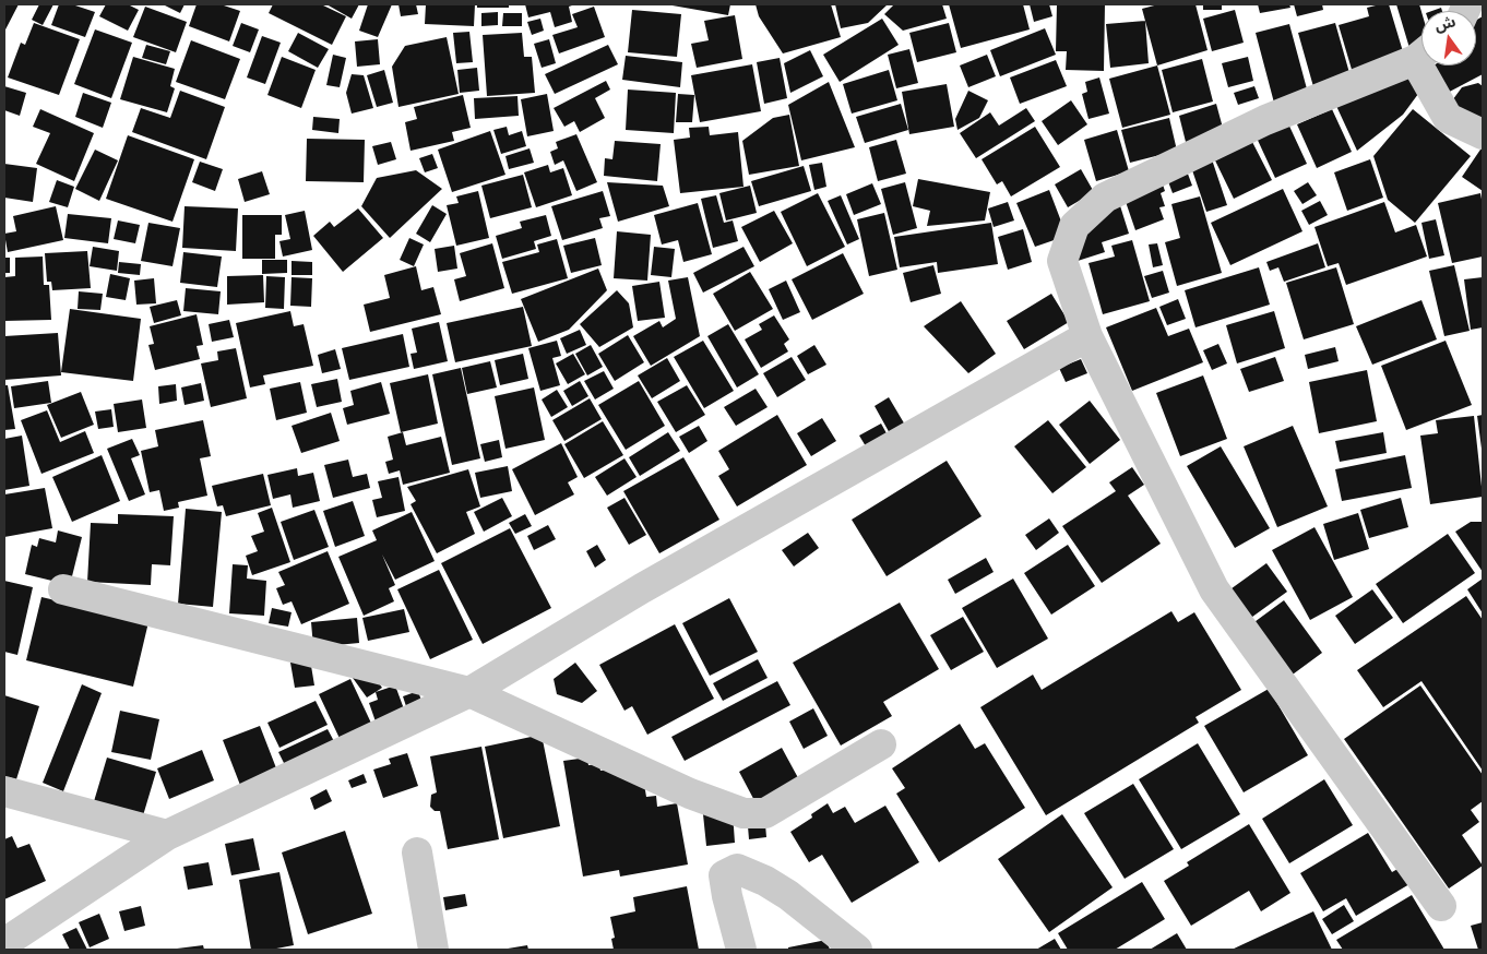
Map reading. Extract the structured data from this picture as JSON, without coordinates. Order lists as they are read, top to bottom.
{
  "north": "top"
}
